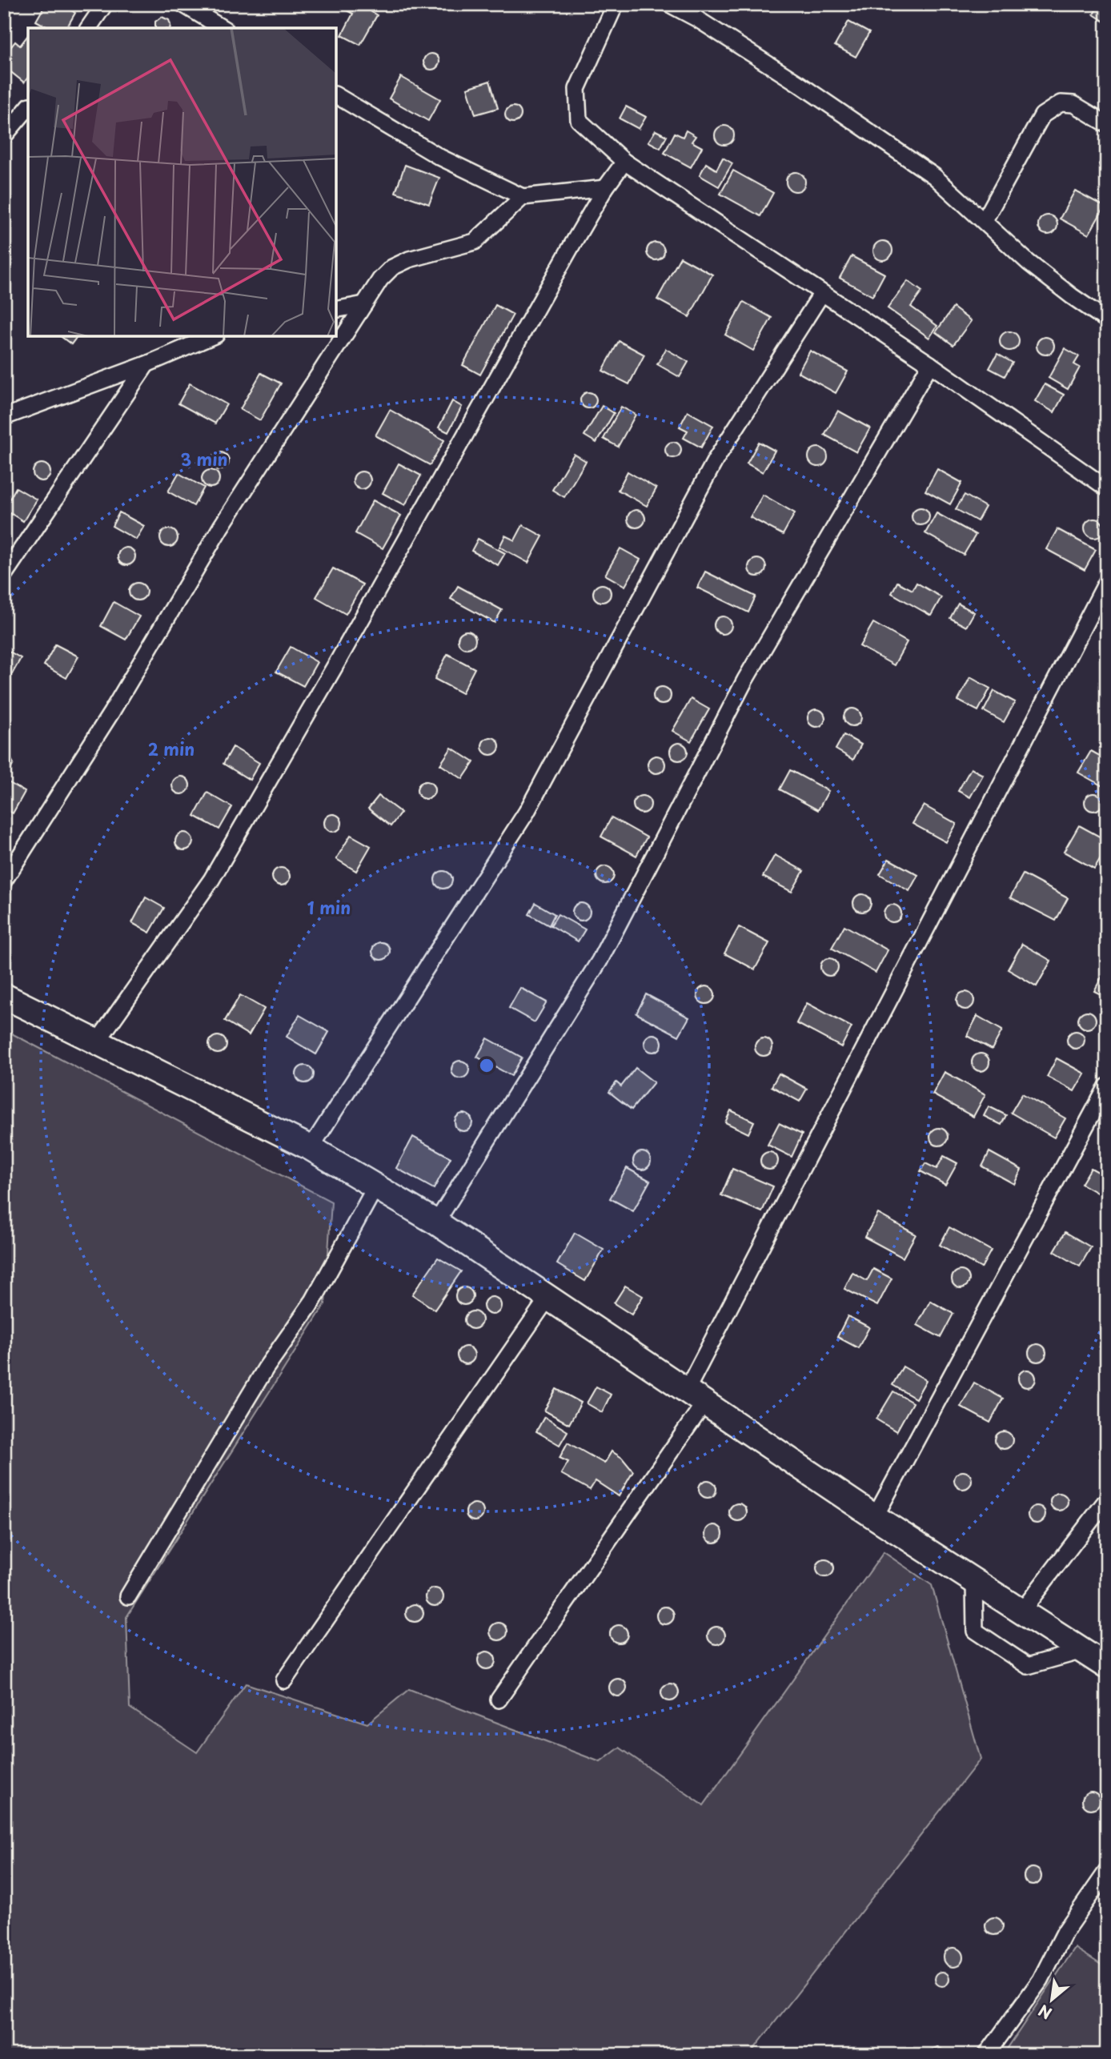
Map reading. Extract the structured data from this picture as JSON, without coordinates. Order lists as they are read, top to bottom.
{
  "north": "bottom left",
  "rings": ["3 min", "2 min", "1 min"]
}
